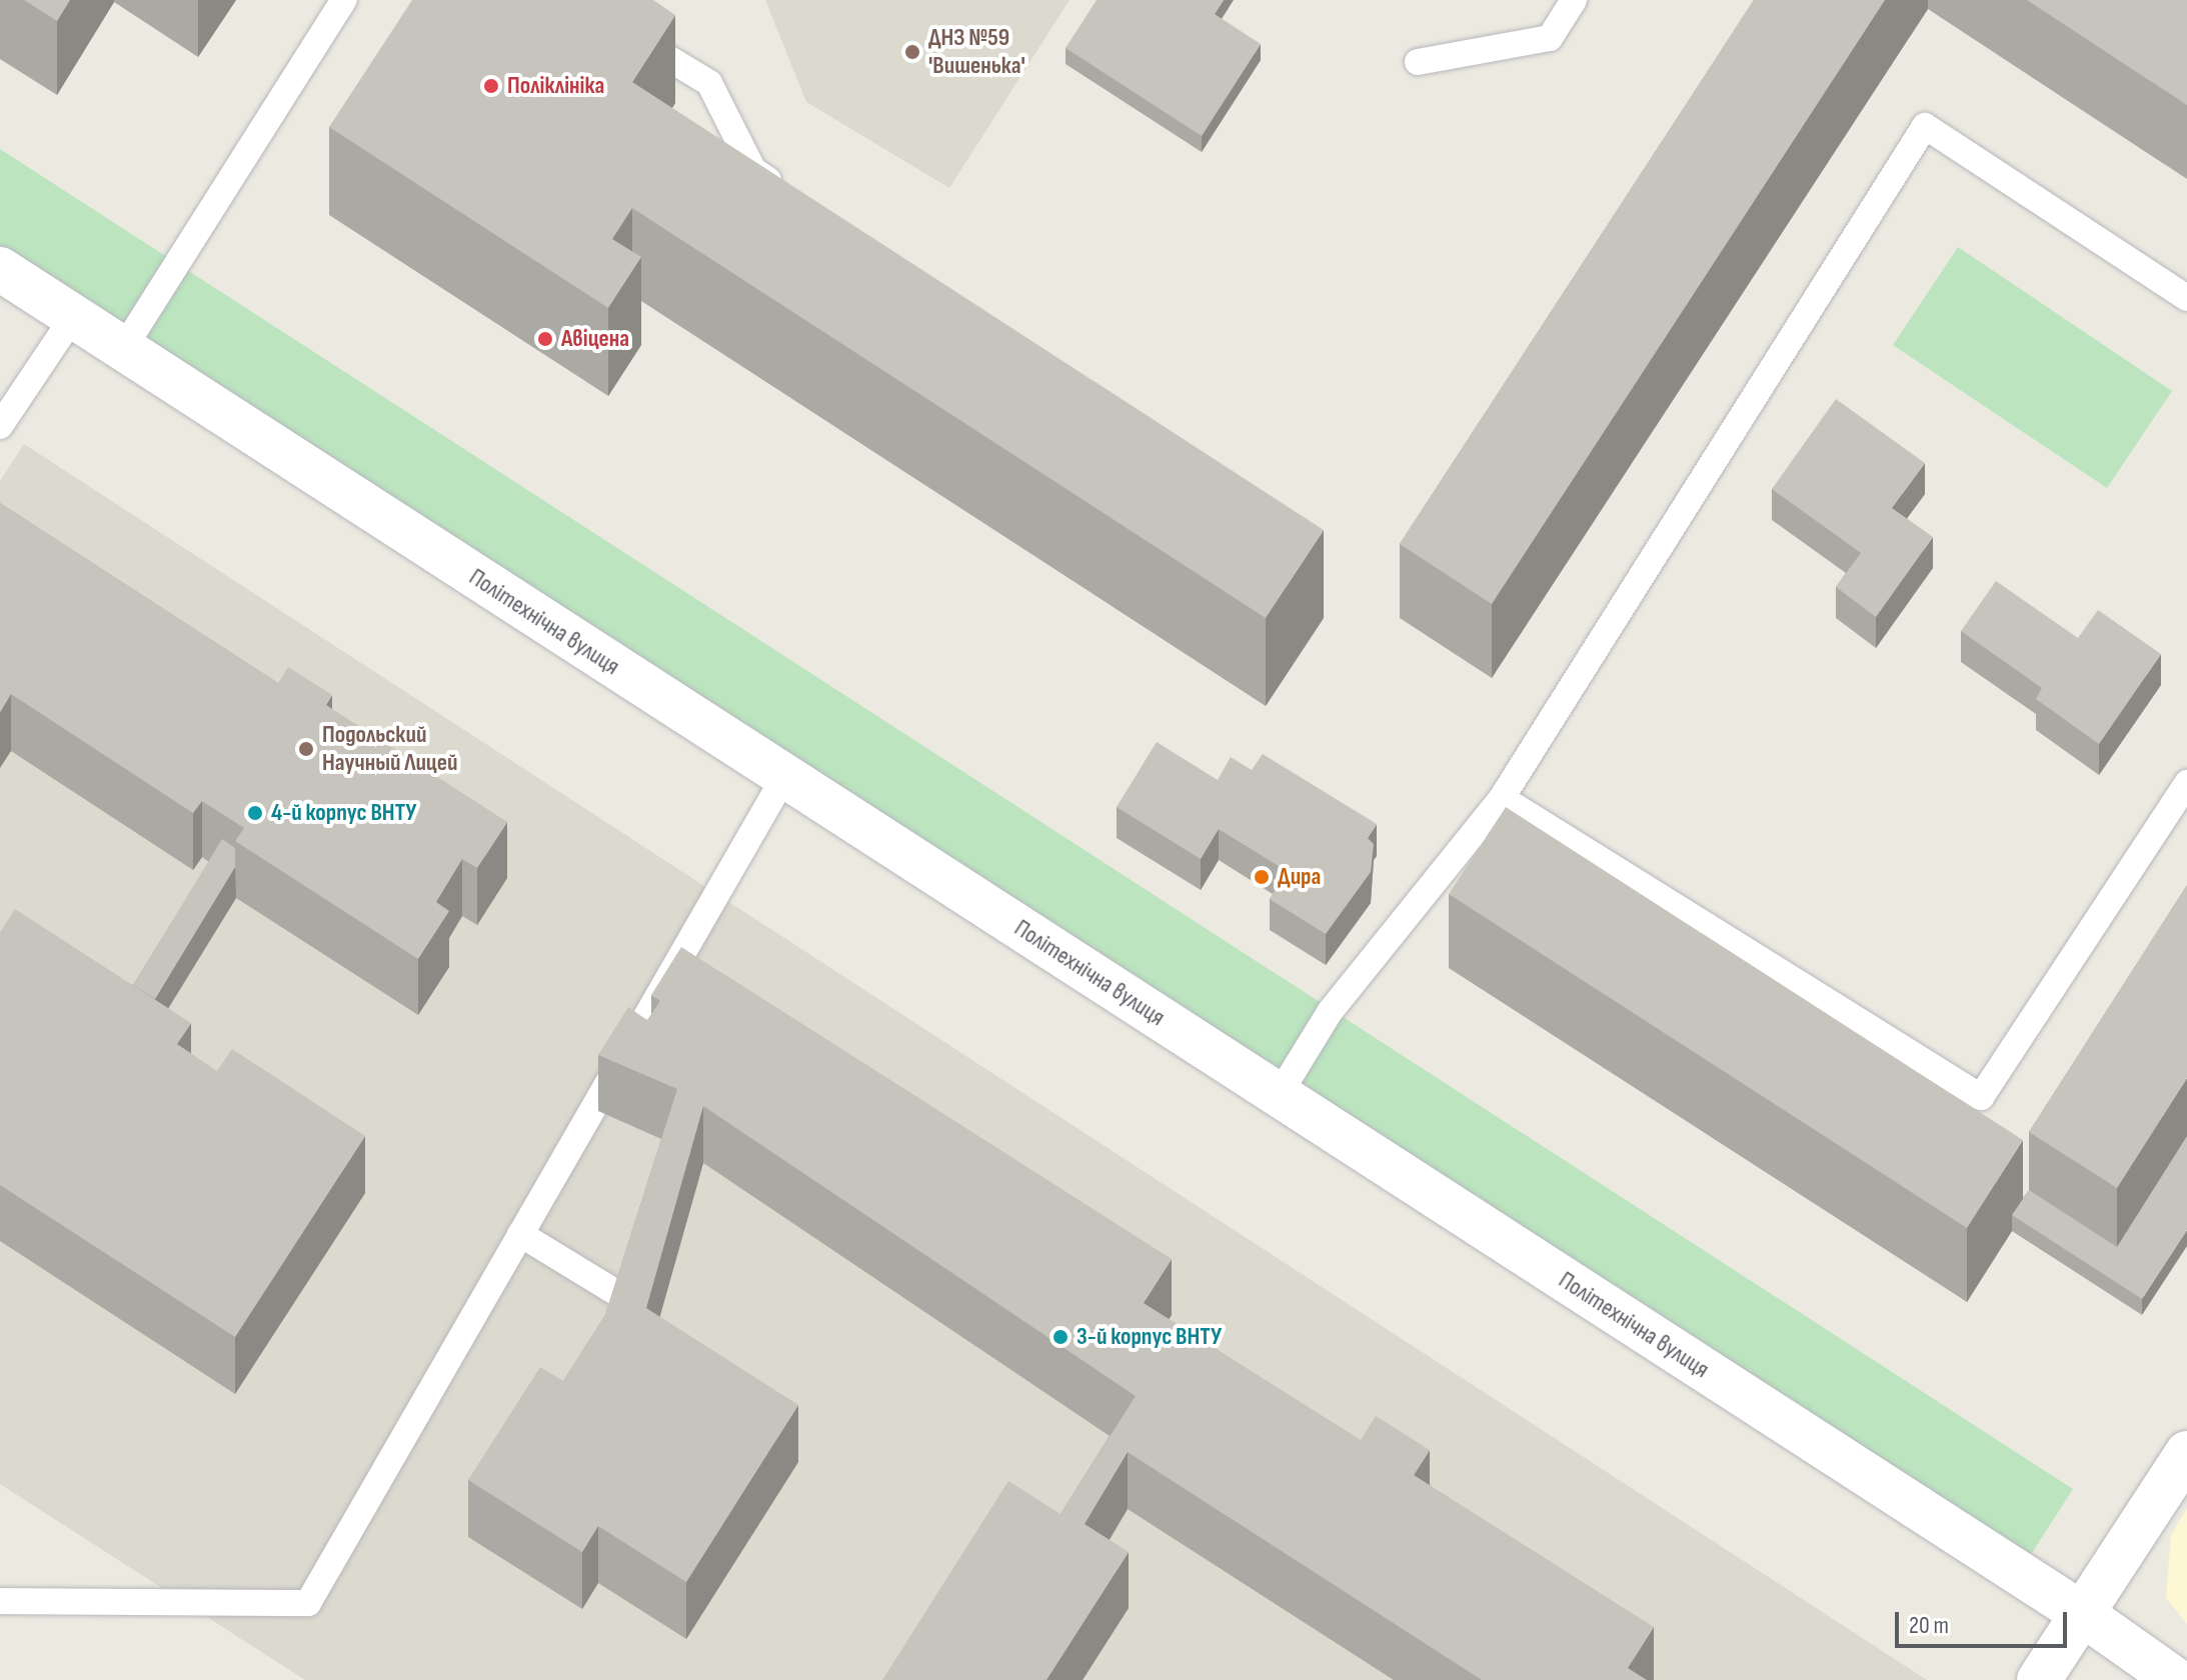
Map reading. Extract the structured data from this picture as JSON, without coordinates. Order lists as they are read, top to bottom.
{
  "streets": {
    "street": ["Політехнічна вулиця"]
  },
  "places": [
    "ДНЗ №59 'Вишенька'",
    "Поліклініка",
    "Авіцена",
    "Подольский Научный Лицей",
    "4-й корпус ВНТУ",
    "Дира",
    "3-й корпус ВНТУ"
  ],
  "scale_bar": "20 m"
}
